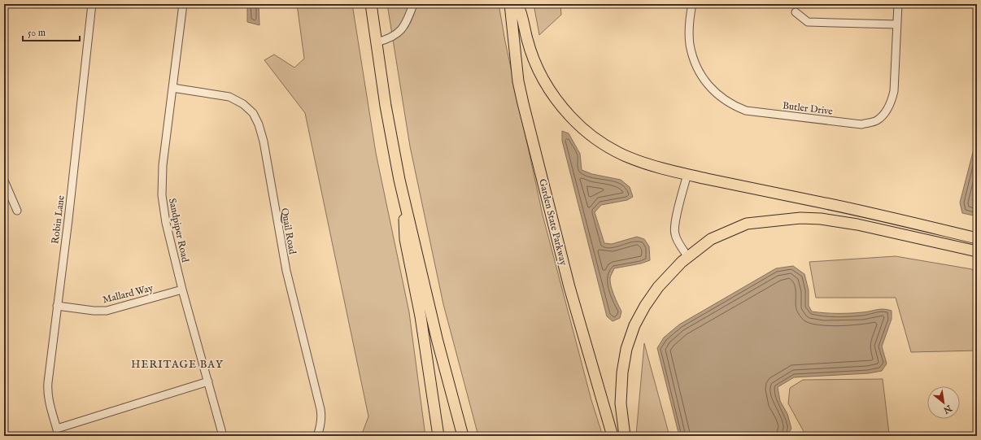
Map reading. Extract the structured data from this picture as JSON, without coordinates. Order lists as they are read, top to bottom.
{
  "streets": {
    "highway": ["Garden State Parkway"],
    "street": [
      "Butler Drive",
      "Robin Lane",
      "Sandpiper Road",
      "Quail Road",
      "Mallard Way"
    ]
  },
  "crossings": [
    ["Robin Lane", "Mallard Way"],
    ["Sandpiper Road", "Quail Road"],
    ["Sandpiper Road", "Mallard Way"]
  ],
  "districts": ["HERITAGE BAY"],
  "scale_bar": "50 m",
  "north": "bottom right"
}
